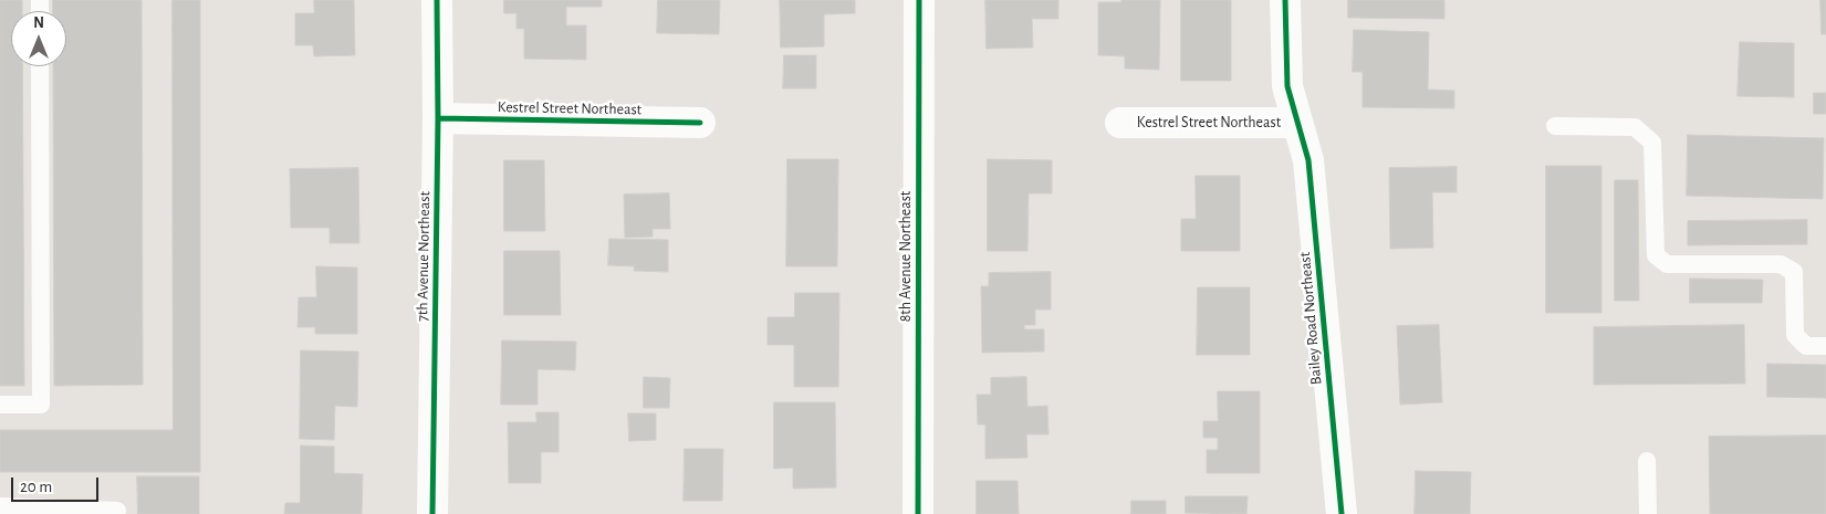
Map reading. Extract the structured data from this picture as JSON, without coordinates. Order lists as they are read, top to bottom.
{
  "streets": {
    "street": [
      "Kestrel Street Northeast",
      "7th Avenue Northeast",
      "8th Avenue Northeast",
      "Bailey Road Northeast"
    ]
  },
  "crossings": [
    ["Kestrel Street Northeast", "7th Avenue Northeast"],
    ["Kestrel Street Northeast", "Bailey Road Northeast"]
  ],
  "scale_bar": "20 m",
  "north": "top"
}
